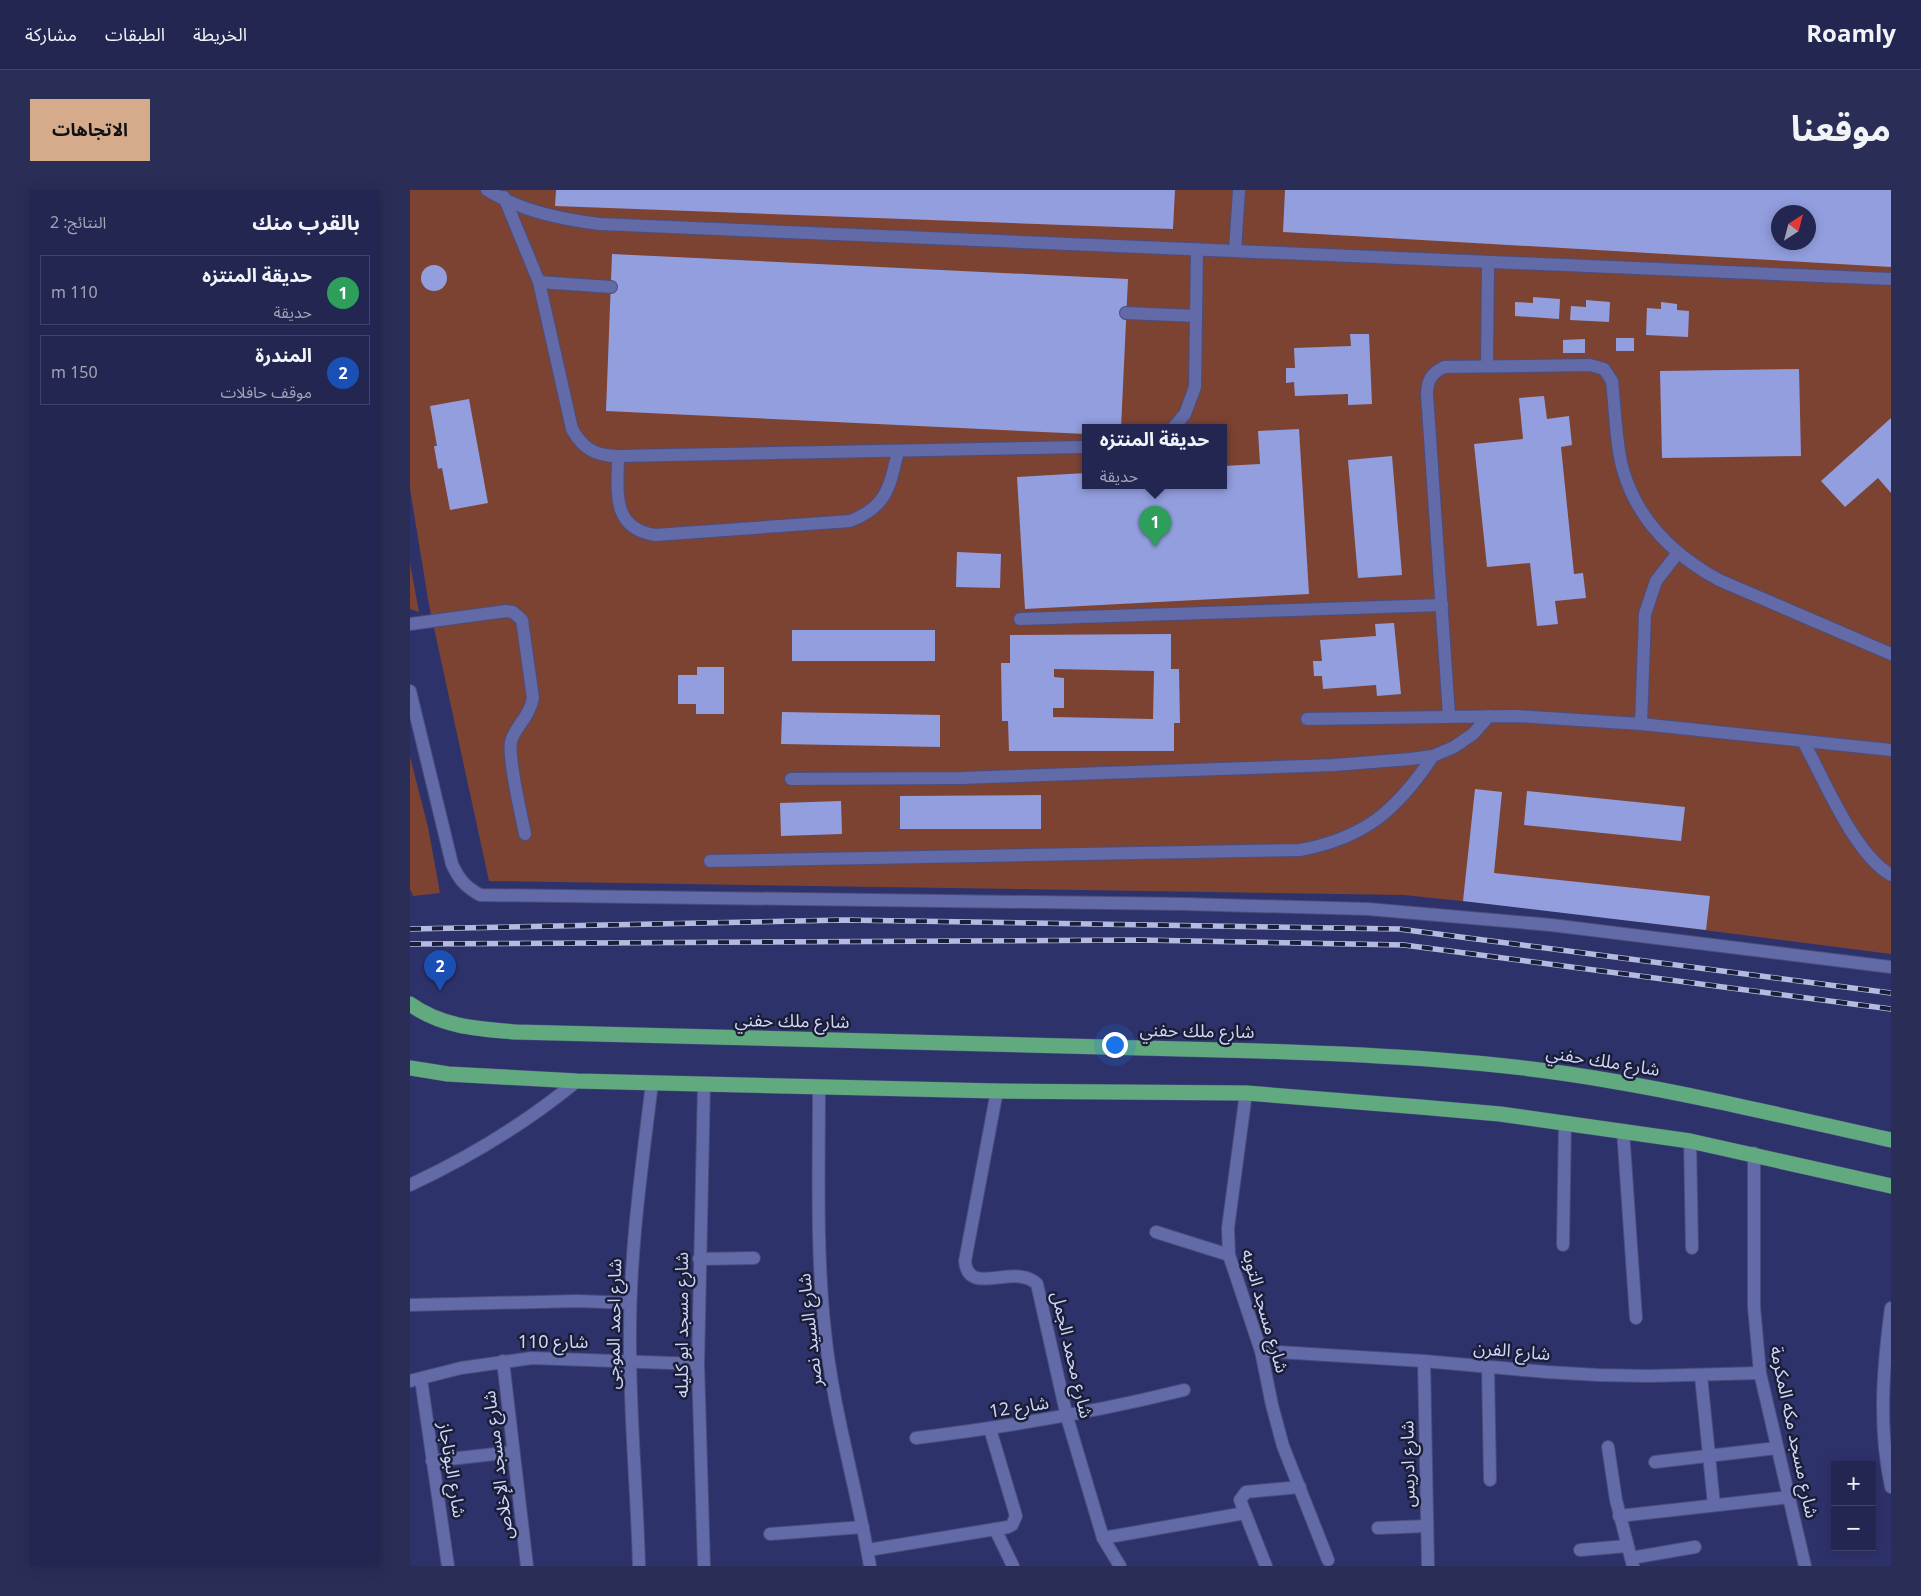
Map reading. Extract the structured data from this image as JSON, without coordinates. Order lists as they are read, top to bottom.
{
  "streets": {
    "highway": ["شارع ملك حفني"],
    "street": [
      "شارع مسجد التوبه",
      "شارع احمد الموجى",
      "شارع مسجد ابو كليله",
      "شارع السيد نصر",
      "شارع 110",
      "شارع الفرن",
      "شارع محمد الجمل",
      "شارع 12",
      "شارع مسجد مكه المكرمة",
      "شارع ادريس",
      "شارع مسجد الإخلاص",
      "شارع البوتاجاز"
    ]
  },
  "crossings": [
    ["شارع مسجد التوبه", "شارع الفرن"],
    ["شارع احمد الموجى", "شارع 110"],
    ["شارع مسجد ابو كليله", "شارع 110"],
    ["شارع 110", "شارع مسجد الإخلاص"],
    ["شارع 110", "شارع البوتاجاز"],
    ["شارع الفرن", "شارع مسجد مكه المكرمة"],
    ["شارع الفرن", "شارع ادريس"],
    ["شارع محمد الجمل", "شارع 12"]
  ],
  "north": "top right",
  "page": {
    "header": "Roamly",
    "nav": ["الخريطة", "الطبقات", "مشاركة"],
    "title": "موقعنا",
    "buttons": "الاتجاهات",
    "heading": ["بالقرب منك", "النتائج: 2"],
    "list": [
      {
        "mark": "1",
        "name": "حديقة المنتزه",
        "note": "حديقة",
        "value": "110 m"
      },
      {
        "mark": "2",
        "name": "المندرة",
        "note": "موقف حافلات",
        "value": "150 m"
      }
    ],
    "popup": ["حديقة المنتزه", "حديقة"],
    "pins": ["1", "2"],
    "map_buttons": ["+", "−"]
  }
}
